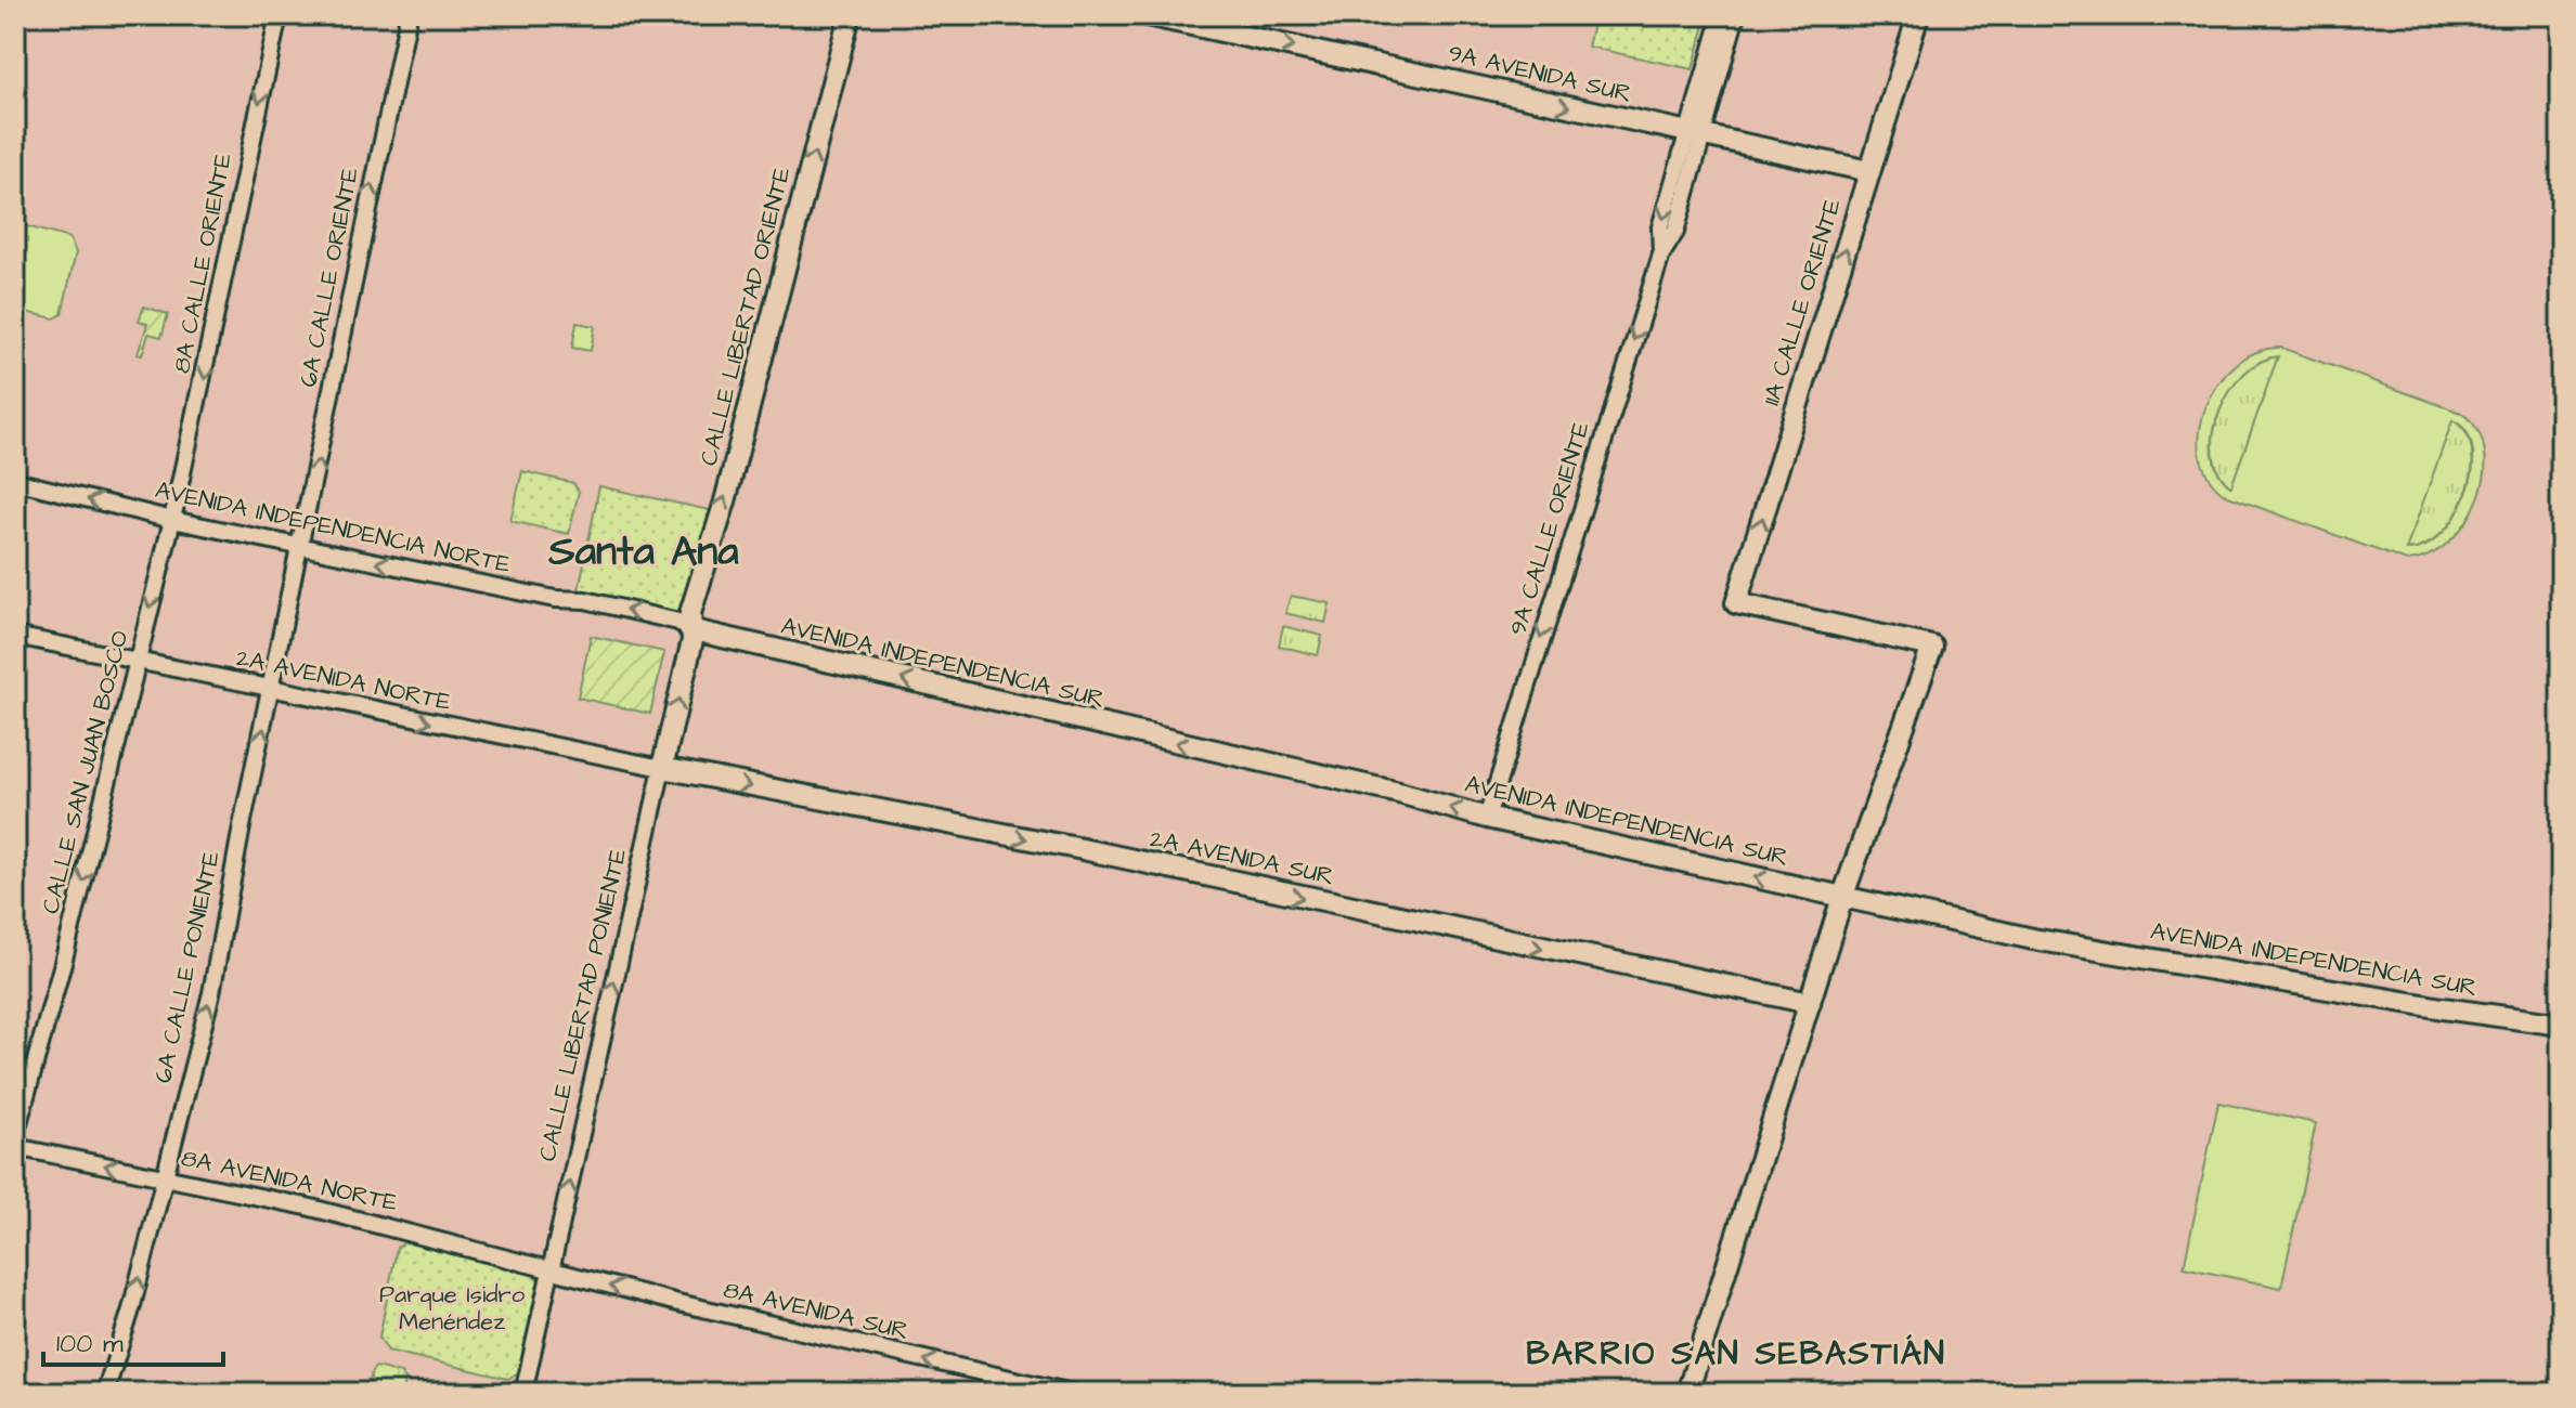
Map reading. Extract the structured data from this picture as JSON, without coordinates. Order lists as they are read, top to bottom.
{
  "streets": {
    "main road": [
      "9A AVENIDA SUR",
      "11A CALLE ORIENTE",
      "CALLE LIBERTAD ORIENTE",
      "AVENIDA INDEPENDENCIA SUR",
      "2A AVENIDA SUR",
      "CALLE LIBERTAD PONIENTE"
    ],
    "street": [
      "8A CALLE ORIENTE",
      "6A CALLE ORIENTE",
      "AVENIDA INDEPENDENCIA NORTE",
      "9A CALLE ORIENTE",
      "2A AVENIDA NORTE",
      "CALLE SAN JUAN BOSCO",
      "6A CALLE PONIENTE",
      "8A AVENIDA NORTE",
      "8A AVENIDA SUR"
    ]
  },
  "crossings": [
    ["9A AVENIDA SUR", "11A CALLE ORIENTE"],
    ["9A AVENIDA SUR", "9A CALLE ORIENTE"],
    ["8A CALLE ORIENTE", "AVENIDA INDEPENDENCIA NORTE"],
    ["8A CALLE ORIENTE", "CALLE SAN JUAN BOSCO"],
    ["6A CALLE ORIENTE", "AVENIDA INDEPENDENCIA NORTE"],
    ["6A CALLE ORIENTE", "6A CALLE PONIENTE"],
    ["11A CALLE ORIENTE", "AVENIDA INDEPENDENCIA SUR"],
    ["CALLE LIBERTAD ORIENTE", "AVENIDA INDEPENDENCIA NORTE"],
    ["CALLE LIBERTAD ORIENTE", "AVENIDA INDEPENDENCIA SUR"],
    ["CALLE LIBERTAD ORIENTE", "CALLE LIBERTAD PONIENTE"],
    ["AVENIDA INDEPENDENCIA NORTE", "AVENIDA INDEPENDENCIA SUR"],
    ["AVENIDA INDEPENDENCIA NORTE", "CALLE SAN JUAN BOSCO"],
    ["AVENIDA INDEPENDENCIA NORTE", "6A CALLE PONIENTE"],
    ["AVENIDA INDEPENDENCIA NORTE", "CALLE LIBERTAD PONIENTE"],
    ["9A CALLE ORIENTE", "AVENIDA INDEPENDENCIA SUR"],
    ["AVENIDA INDEPENDENCIA SUR", "CALLE LIBERTAD PONIENTE"],
    ["2A AVENIDA NORTE", "CALLE SAN JUAN BOSCO"],
    ["2A AVENIDA NORTE", "2A AVENIDA SUR"],
    ["2A AVENIDA NORTE", "6A CALLE PONIENTE"],
    ["2A AVENIDA NORTE", "CALLE LIBERTAD PONIENTE"],
    ["2A AVENIDA SUR", "CALLE LIBERTAD PONIENTE"],
    ["6A CALLE PONIENTE", "8A AVENIDA NORTE"],
    ["CALLE LIBERTAD PONIENTE", "8A AVENIDA NORTE"],
    ["CALLE LIBERTAD PONIENTE", "8A AVENIDA SUR"],
    ["8A AVENIDA NORTE", "8A AVENIDA SUR"]
  ],
  "one_way": [
    "9A AVENIDA SUR",
    "8A CALLE ORIENTE",
    "6A CALLE ORIENTE",
    "CALLE LIBERTAD ORIENTE",
    "AVENIDA INDEPENDENCIA NORTE",
    "9A CALLE ORIENTE",
    "AVENIDA INDEPENDENCIA SUR",
    "2A AVENIDA NORTE",
    "CALLE SAN JUAN BOSCO",
    "2A AVENIDA SUR",
    "6A CALLE PONIENTE",
    "CALLE LIBERTAD PONIENTE",
    "8A AVENIDA SUR"
  ],
  "districts": ["Santa Ana", "BARRIO SAN SEBASTIÁN"],
  "parks": ["Parque Isidro Menéndez"],
  "scale_bar": "100 m"
}
